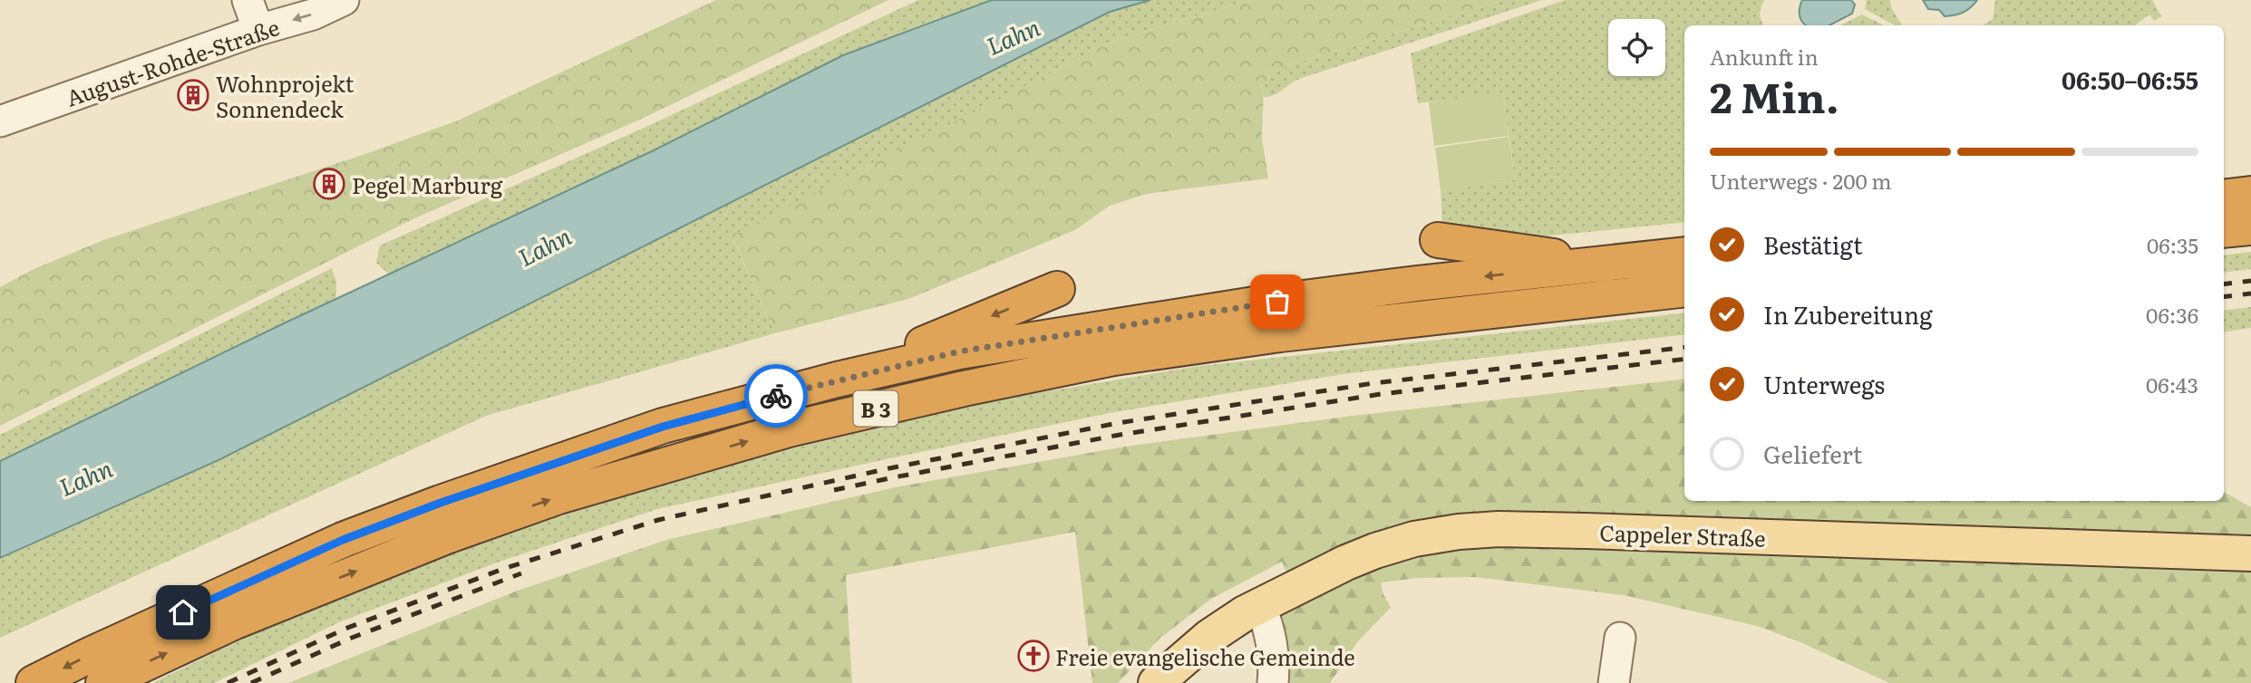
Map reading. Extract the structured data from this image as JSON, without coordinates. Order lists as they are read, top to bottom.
{
  "streets": {
    "highway": ["B 3"],
    "main road": ["Cappeler Straße"],
    "street": ["August-Rohde-Straße"]
  },
  "water": ["Lahn"],
  "places": {
    "building": ["Wohnprojekt Sonnendeck", "Pegel Marburg"],
    "church": ["Freie evangelische Gemeinde"]
  },
  "page": {
    "heading": ["2 Min.", "Ankunft in", "06:50–06:55"],
    "bar": "Unterwegs · 200 m",
    "list": [
      ["Bestätigt", "06:35"],
      ["In Zubereitung", "06:36"],
      ["Unterwegs", "06:43"],
      "Geliefert"
    ]
  }
}
